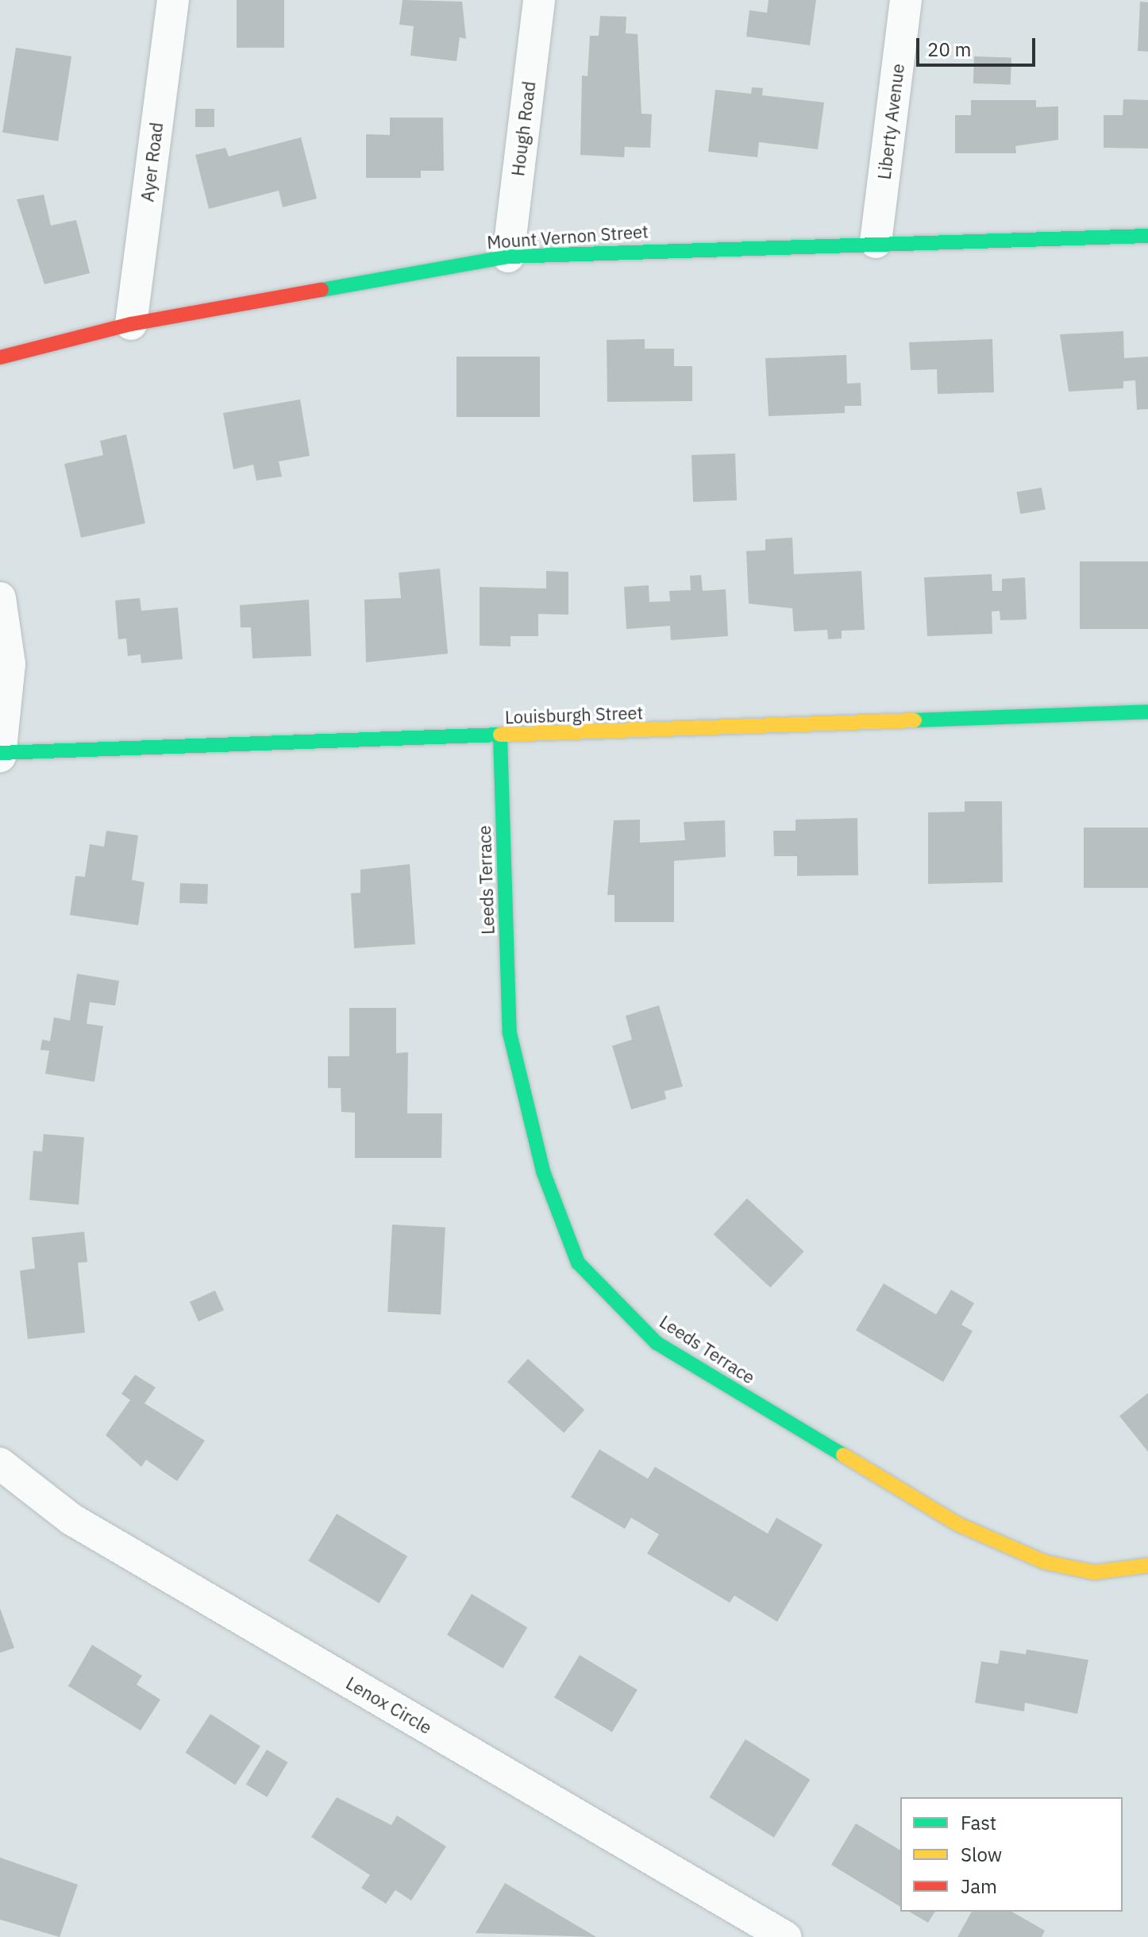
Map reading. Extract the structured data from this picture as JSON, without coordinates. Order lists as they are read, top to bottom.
{
  "streets": {
    "street": [
      "Liberty Avenue",
      "Hough Road",
      "Ayer Road",
      "Mount Vernon Street",
      "Louisburgh Street",
      "Leeds Terrace",
      "Lenox Circle"
    ]
  },
  "crossings": [
    ["Liberty Avenue", "Mount Vernon Street"],
    ["Hough Road", "Mount Vernon Street"],
    ["Ayer Road", "Mount Vernon Street"],
    ["Louisburgh Street", "Leeds Terrace"]
  ],
  "legend": ["Fast", "Slow", "Jam"],
  "scale_bar": "20 m"
}
